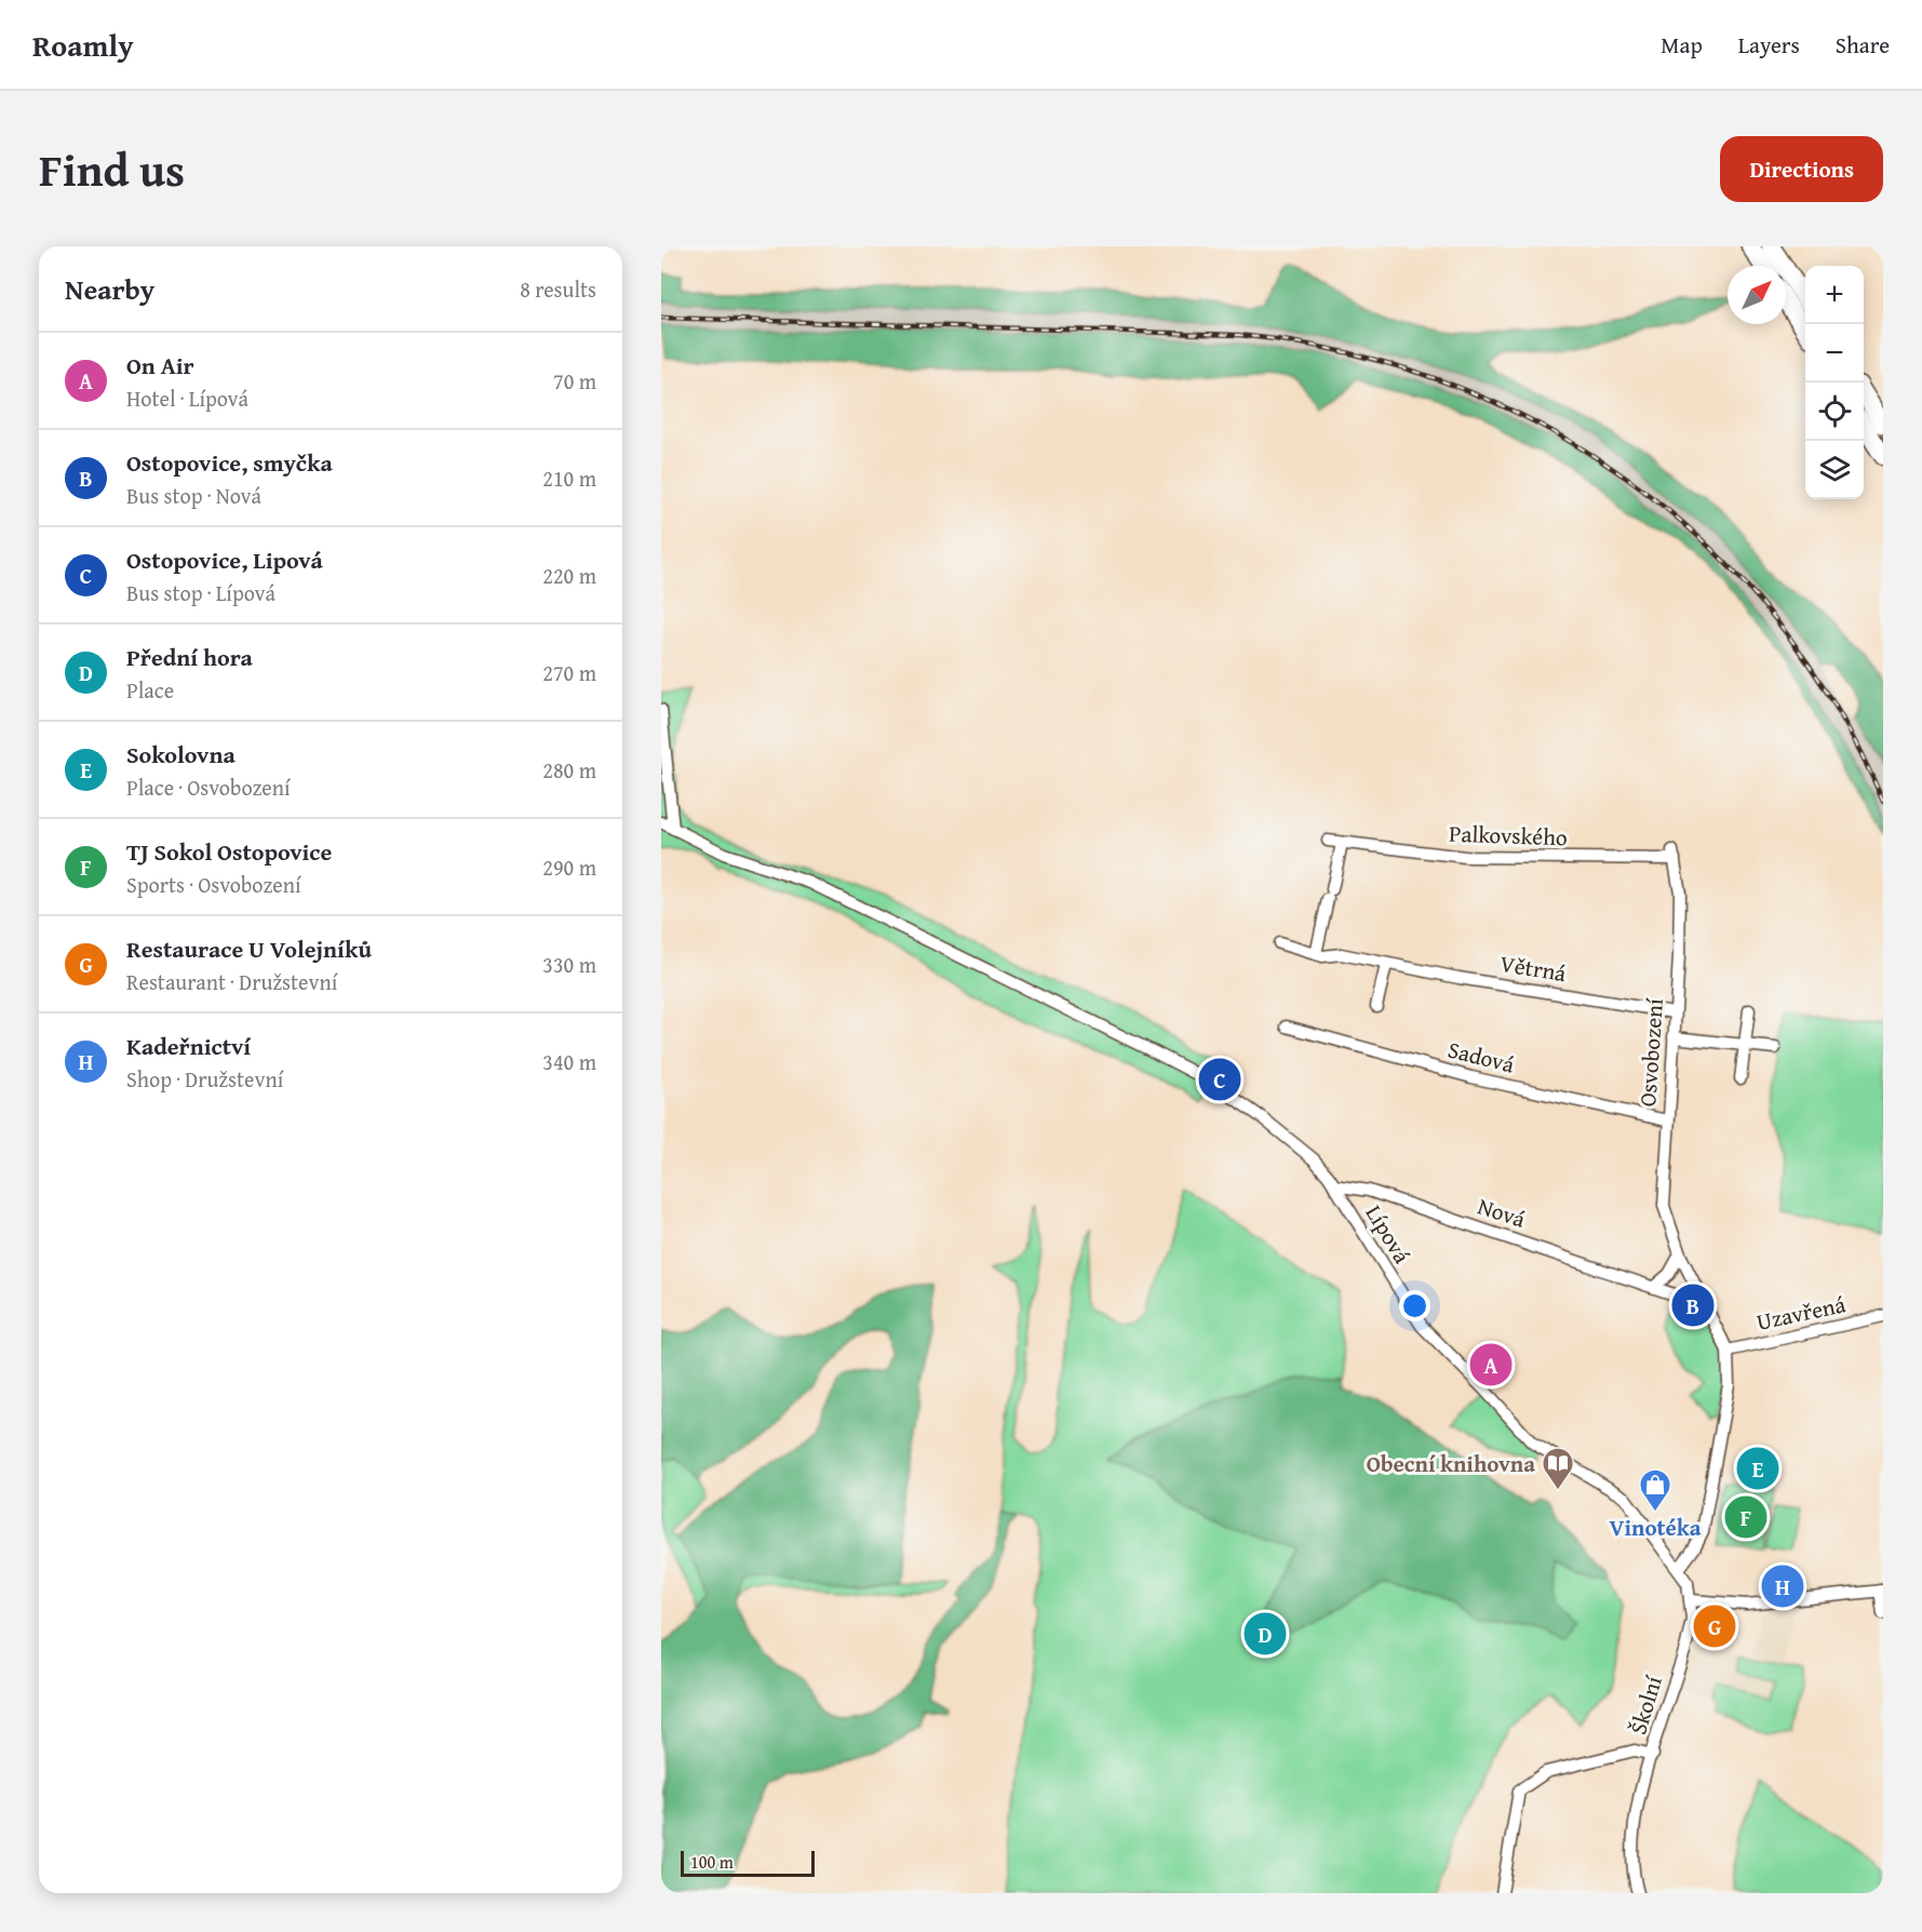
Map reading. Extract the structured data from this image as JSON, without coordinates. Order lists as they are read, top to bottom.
{
  "streets": {
    "street": [
      "Palkovského",
      "Větrná",
      "Osvobození",
      "Sadová",
      "Nová",
      "Lípová",
      "Uzavřená",
      "Školní"
    ]
  },
  "crossings": [
    ["Palkovského", "Osvobození"],
    ["Větrná", "Osvobození"],
    ["Osvobození", "Sadová"],
    ["Osvobození", "Nová"],
    ["Osvobození", "Uzavřená"],
    ["Osvobození", "Školní"],
    ["Nová", "Lípová"],
    ["Lípová", "Školní"]
  ],
  "places": {
    "library": ["Obecní knihovna"],
    "shop": ["Vinotéka"]
  },
  "scale_bar": "100 m",
  "north": "top right",
  "page": {
    "header": "Roamly",
    "nav": ["Map", "Layers", "Share"],
    "title": "Find us",
    "buttons": "Directions",
    "heading": ["Nearby", "8 results"],
    "map_buttons": ["+", "−"],
    "list": [
      {
        "mark": "A",
        "name": "On Air",
        "note": "Hotel · Lípová",
        "value": "70 m"
      },
      {
        "mark": "B",
        "name": "Ostopovice, smyčka",
        "note": "Bus stop · Nová",
        "value": "210 m"
      },
      {
        "mark": "C",
        "name": "Ostopovice, Lipová",
        "note": "Bus stop · Lípová",
        "value": "220 m"
      },
      {
        "mark": "D",
        "name": "Přední hora",
        "note": "Place",
        "value": "270 m"
      },
      {
        "mark": "E",
        "name": "Sokolovna",
        "note": "Place · Osvobození",
        "value": "280 m"
      },
      {
        "mark": "F",
        "name": "TJ Sokol Ostopovice",
        "note": "Sports · Osvobození",
        "value": "290 m"
      },
      {
        "mark": "G",
        "name": "Restaurace U Volejníků",
        "note": "Restaurant · Družstevní",
        "value": "330 m"
      },
      {
        "mark": "H",
        "name": "Kadeřnictví",
        "note": "Shop · Družstevní",
        "value": "340 m"
      }
    ],
    "pins": [
      "C",
      "B",
      "A",
      "E",
      "F",
      "H",
      "G",
      "D"
    ],
    "scale": "100 m"
  }
}
